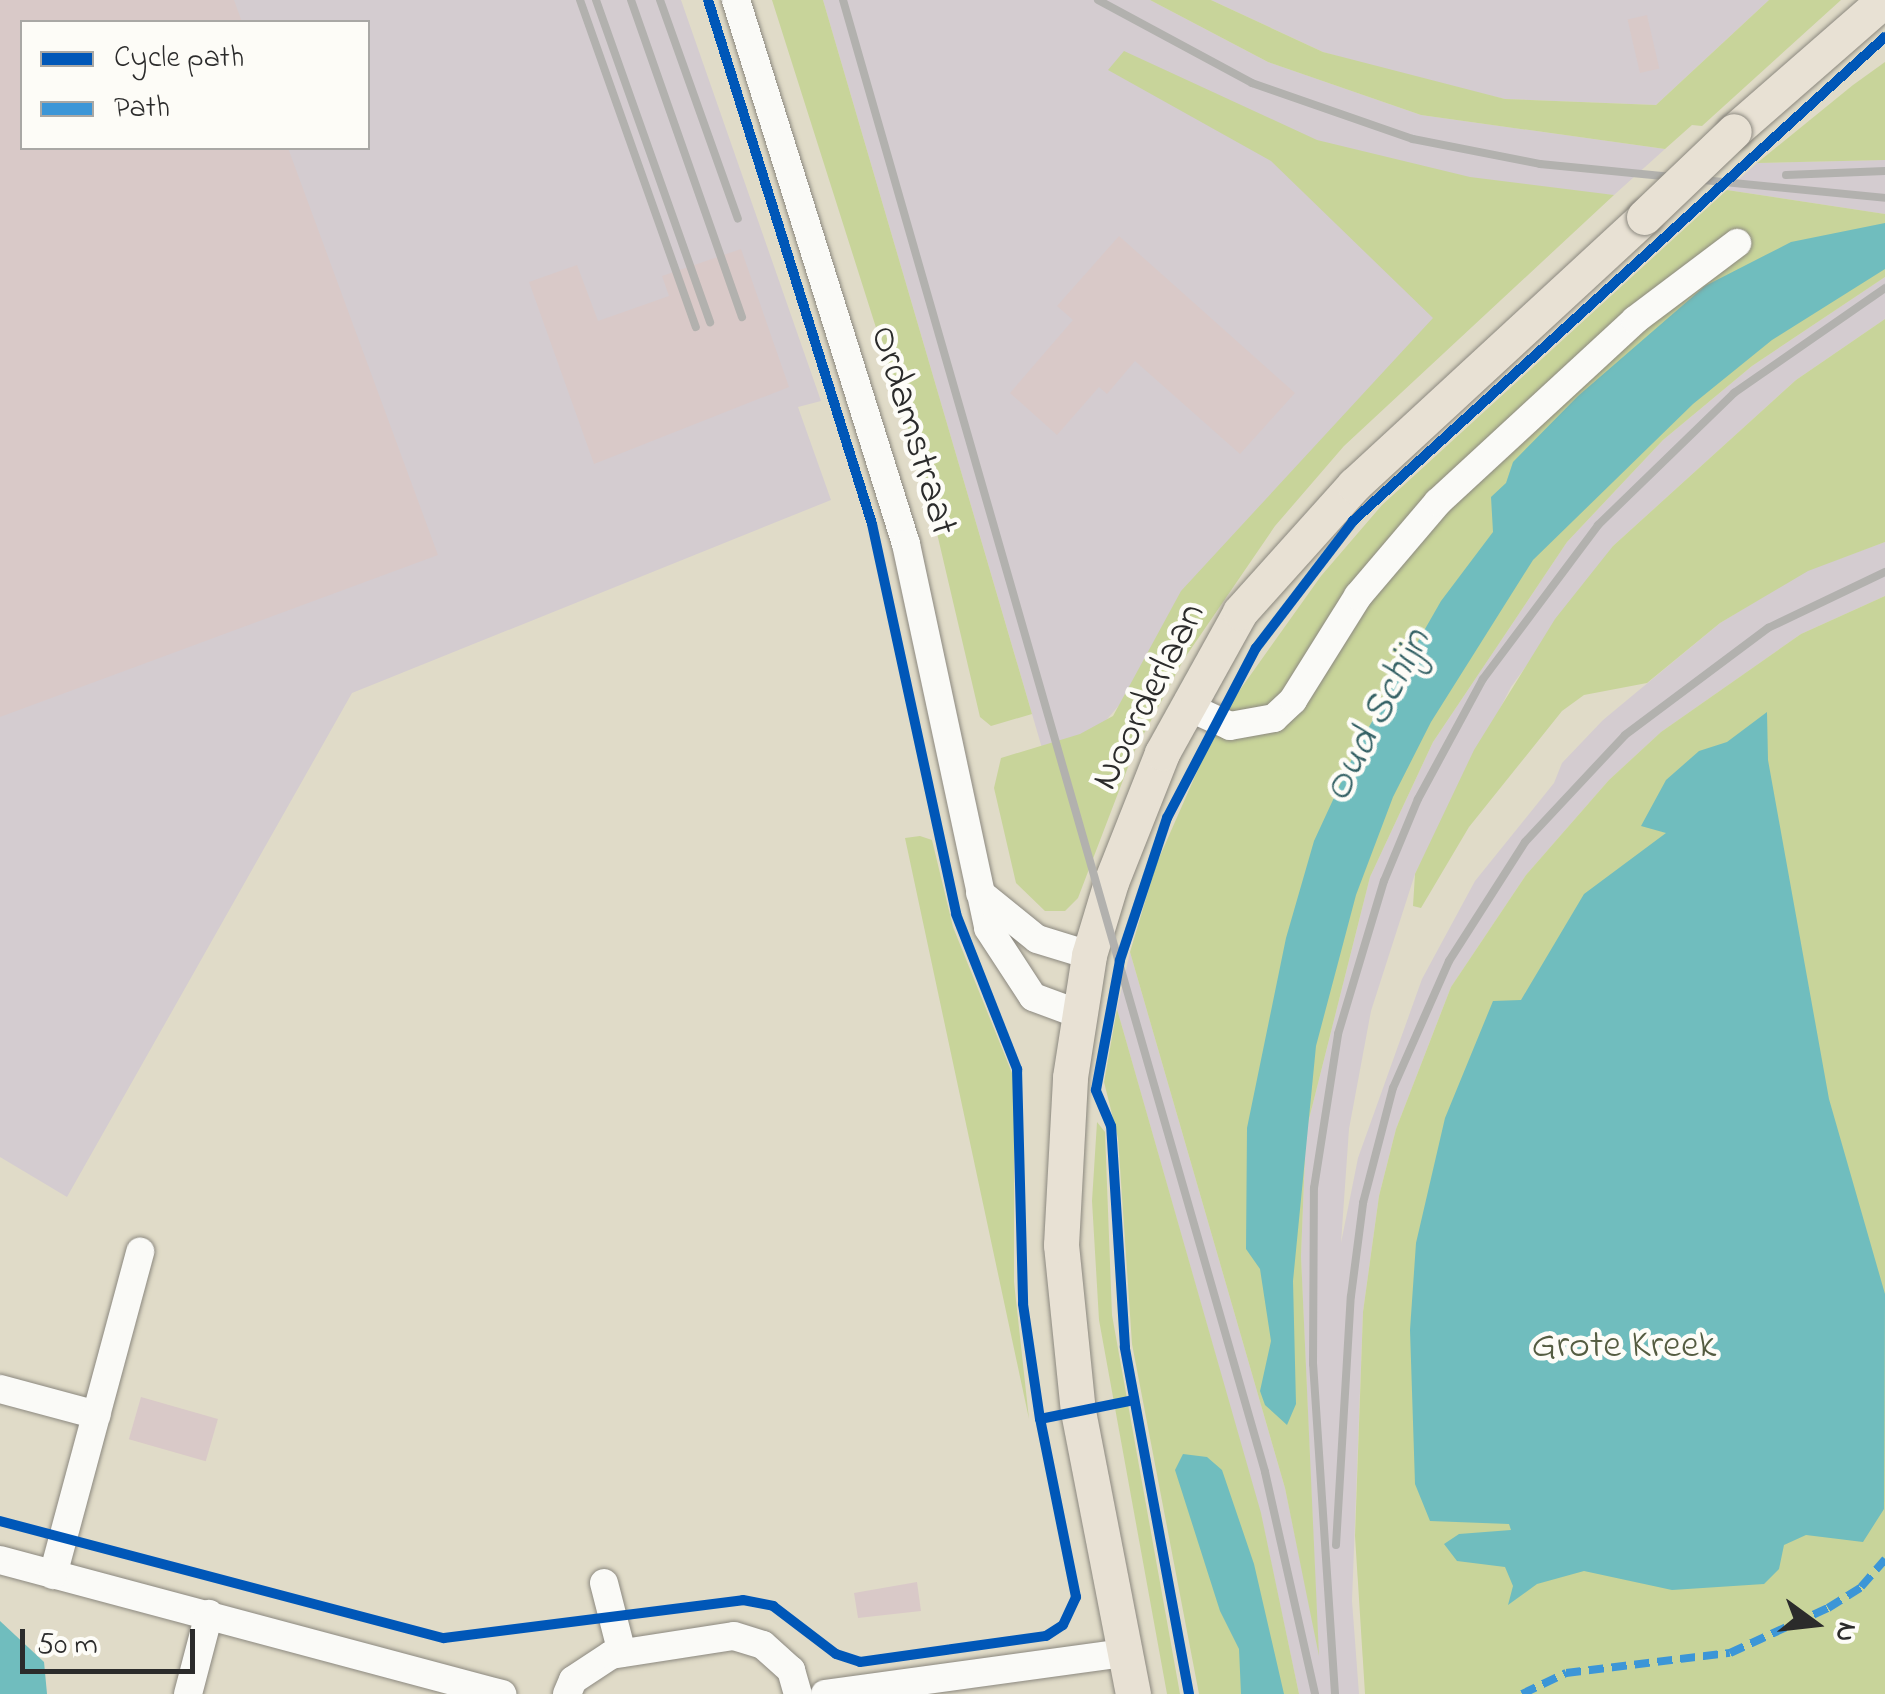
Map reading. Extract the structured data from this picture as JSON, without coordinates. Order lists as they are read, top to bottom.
{
  "streets": {
    "main road": ["Noorderlaan"],
    "street": ["Ordamstraat"]
  },
  "crossings": [
    ["Ordamstraat", "Noorderlaan"]
  ],
  "water": ["Oud Schijn"],
  "parks": ["Grote Kreek"],
  "legend": ["Cycle path", "Path"],
  "scale_bar": "50 m",
  "north": "right"
}
